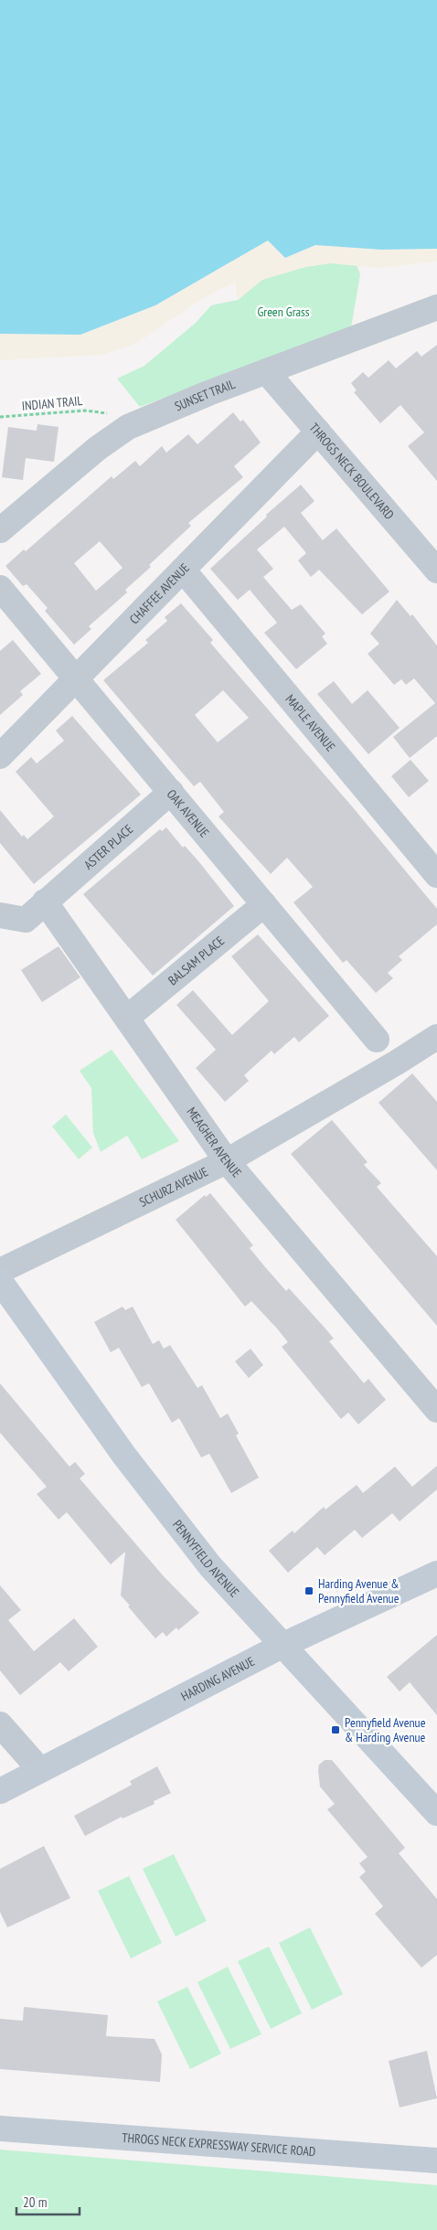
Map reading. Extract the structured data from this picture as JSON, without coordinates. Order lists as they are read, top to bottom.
{
  "streets": {
    "street": [
      "SUNSET TRAIL",
      "THROGS NECK BOULEVARD",
      "CHAFFEE AVENUE",
      "MAPLE AVENUE",
      "OAK AVENUE",
      "ASTER PLACE",
      "BALSAM PLACE",
      "MEAGHER AVENUE",
      "SCHURZ AVENUE",
      "PENNYFIELD AVENUE",
      "HARDING AVENUE",
      "THROGS NECK EXPRESSWAY SERVICE ROAD"
    ],
    "path": ["INDIAN TRAIL"]
  },
  "crossings": [
    ["SUNSET TRAIL", "INDIAN TRAIL"],
    ["SUNSET TRAIL", "THROGS NECK BOULEVARD"],
    ["THROGS NECK BOULEVARD", "CHAFFEE AVENUE"],
    ["CHAFFEE AVENUE", "MAPLE AVENUE"],
    ["CHAFFEE AVENUE", "OAK AVENUE"],
    ["OAK AVENUE", "ASTER PLACE"],
    ["OAK AVENUE", "BALSAM PLACE"],
    ["ASTER PLACE", "MEAGHER AVENUE"],
    ["BALSAM PLACE", "MEAGHER AVENUE"],
    ["MEAGHER AVENUE", "SCHURZ AVENUE"],
    ["PENNYFIELD AVENUE", "HARDING AVENUE"]
  ],
  "parks": ["Green Grass"],
  "places": {
    "transit": ["Harding Avenue & Pennyfield Avenue", "Pennyfield Avenue & Harding Avenue"]
  },
  "scale_bar": "20 m"
}
